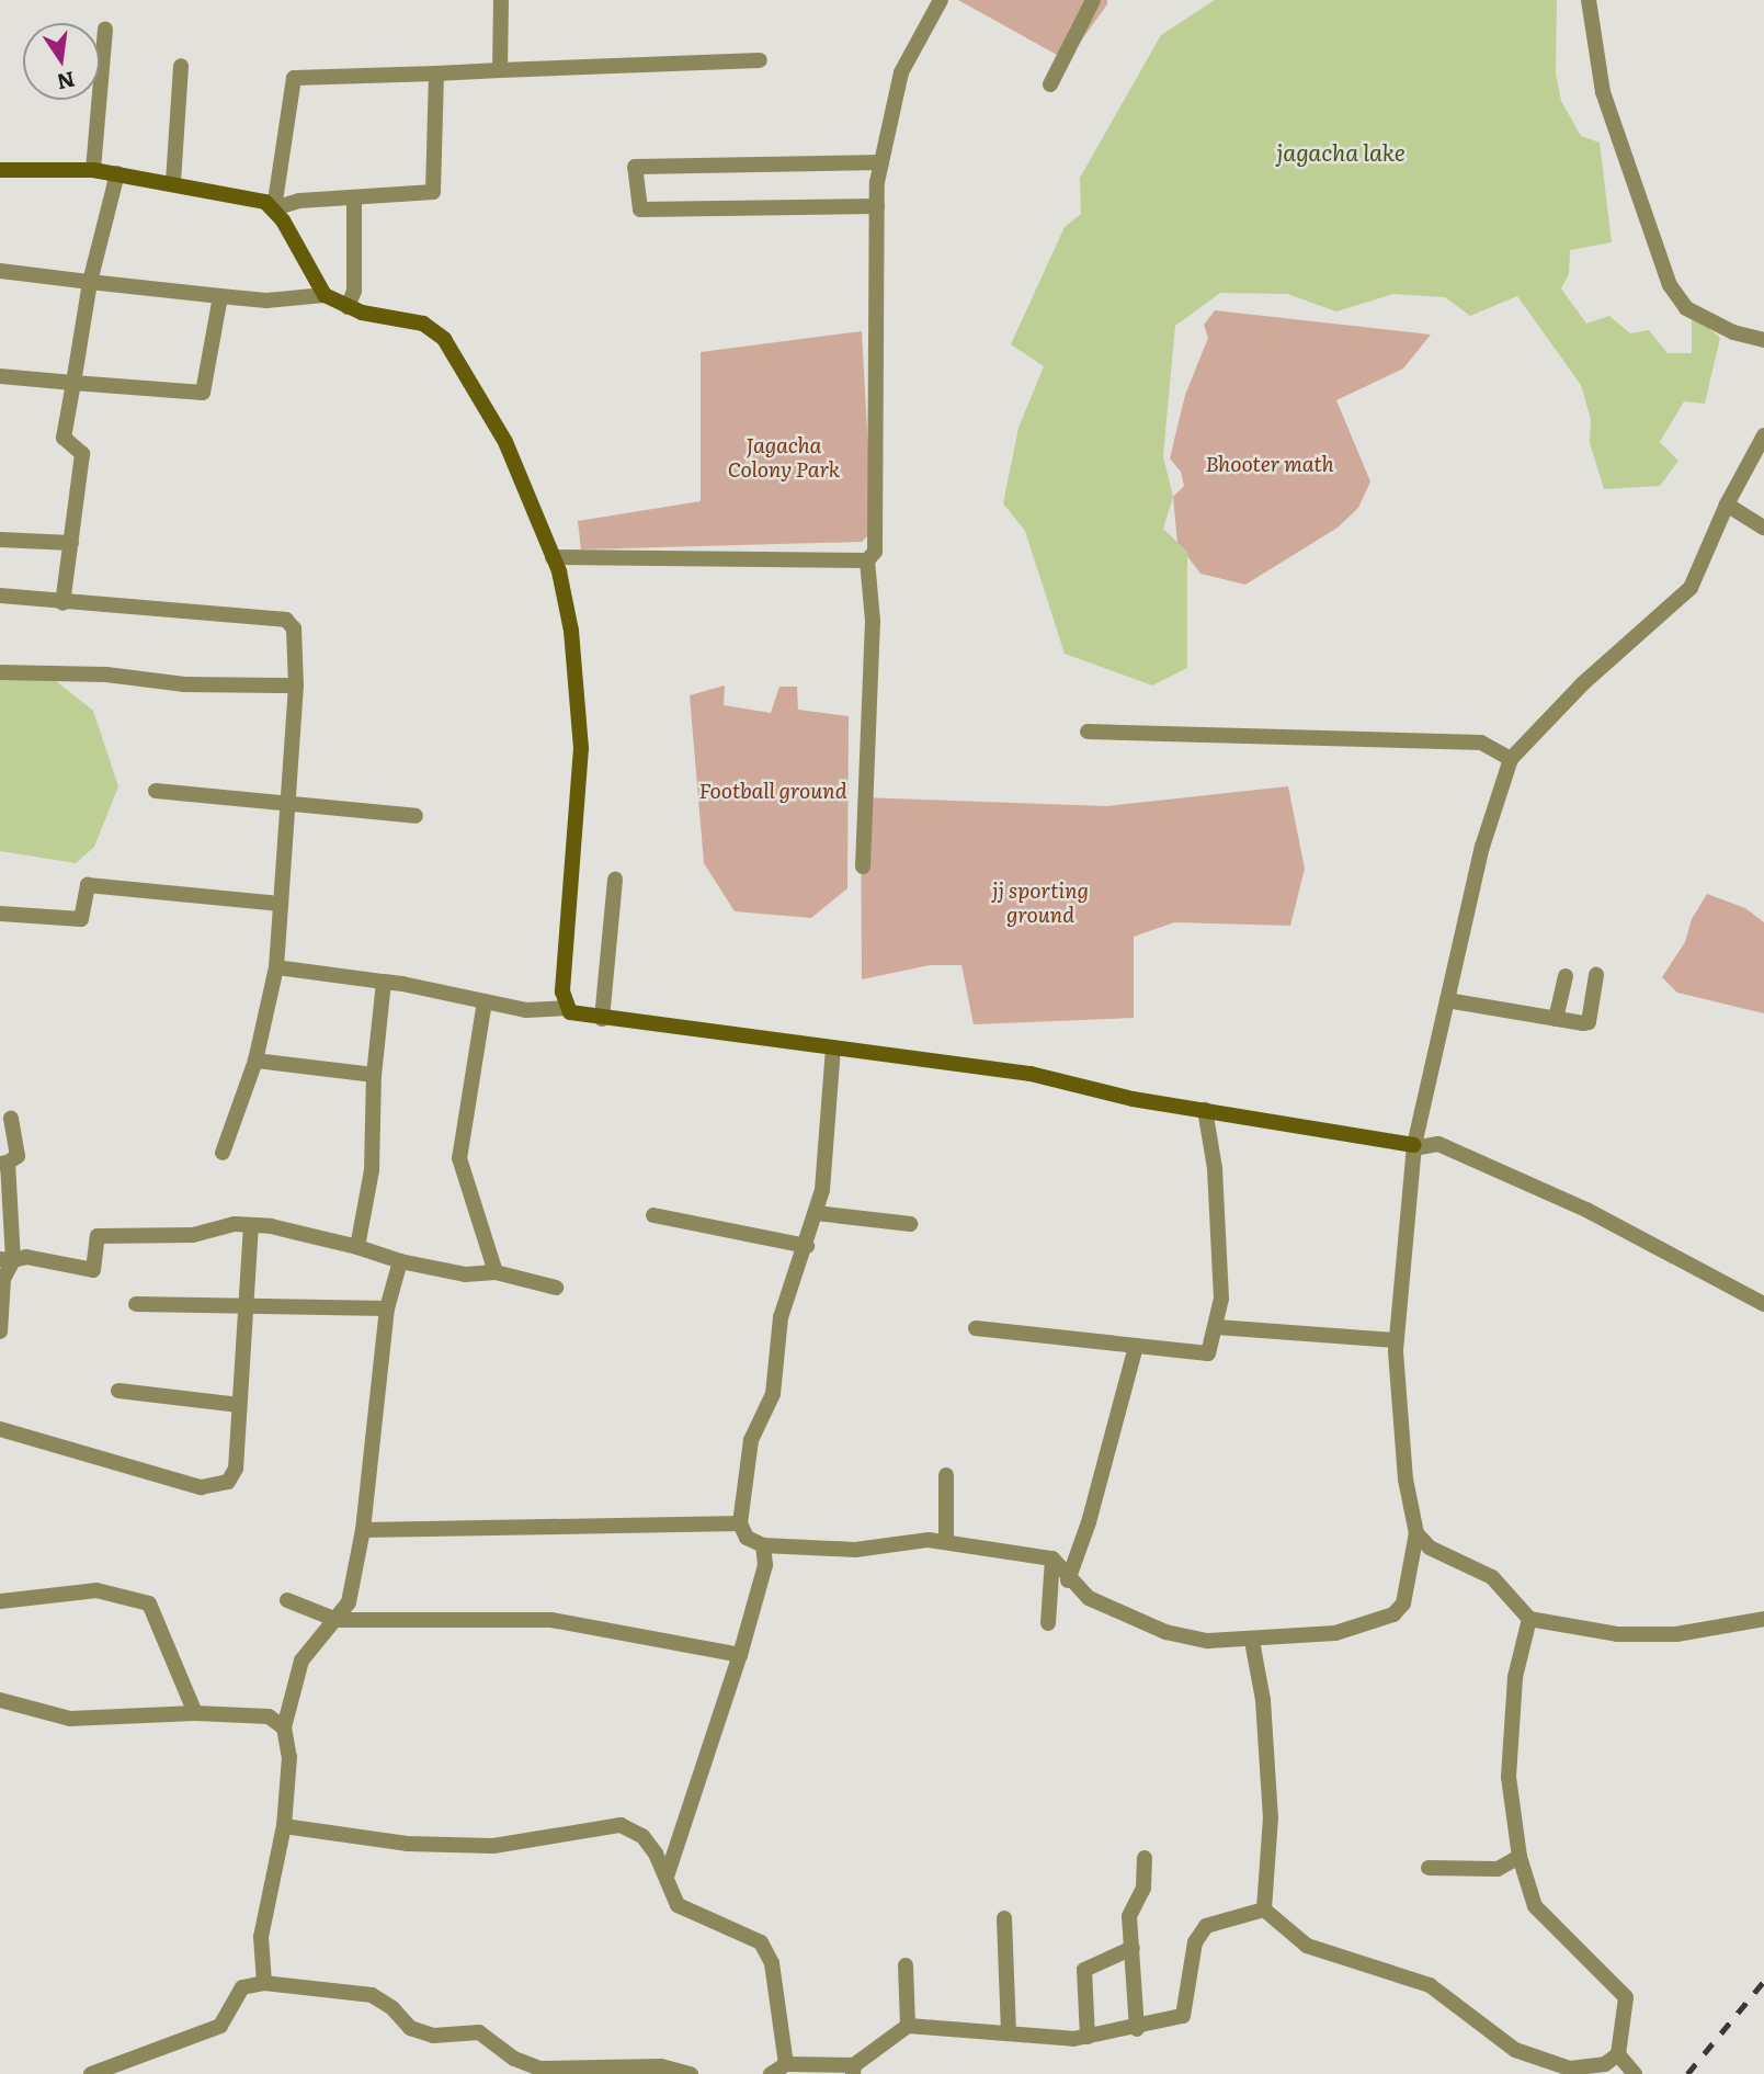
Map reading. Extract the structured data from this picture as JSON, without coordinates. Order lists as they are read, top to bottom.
{
  "water": ["jagacha lake"],
  "parks": [
    "Jagacha Colony Park",
    "Bhooter math",
    "Football ground",
    "jj sporting ground"
  ],
  "north": "bottom"
}
